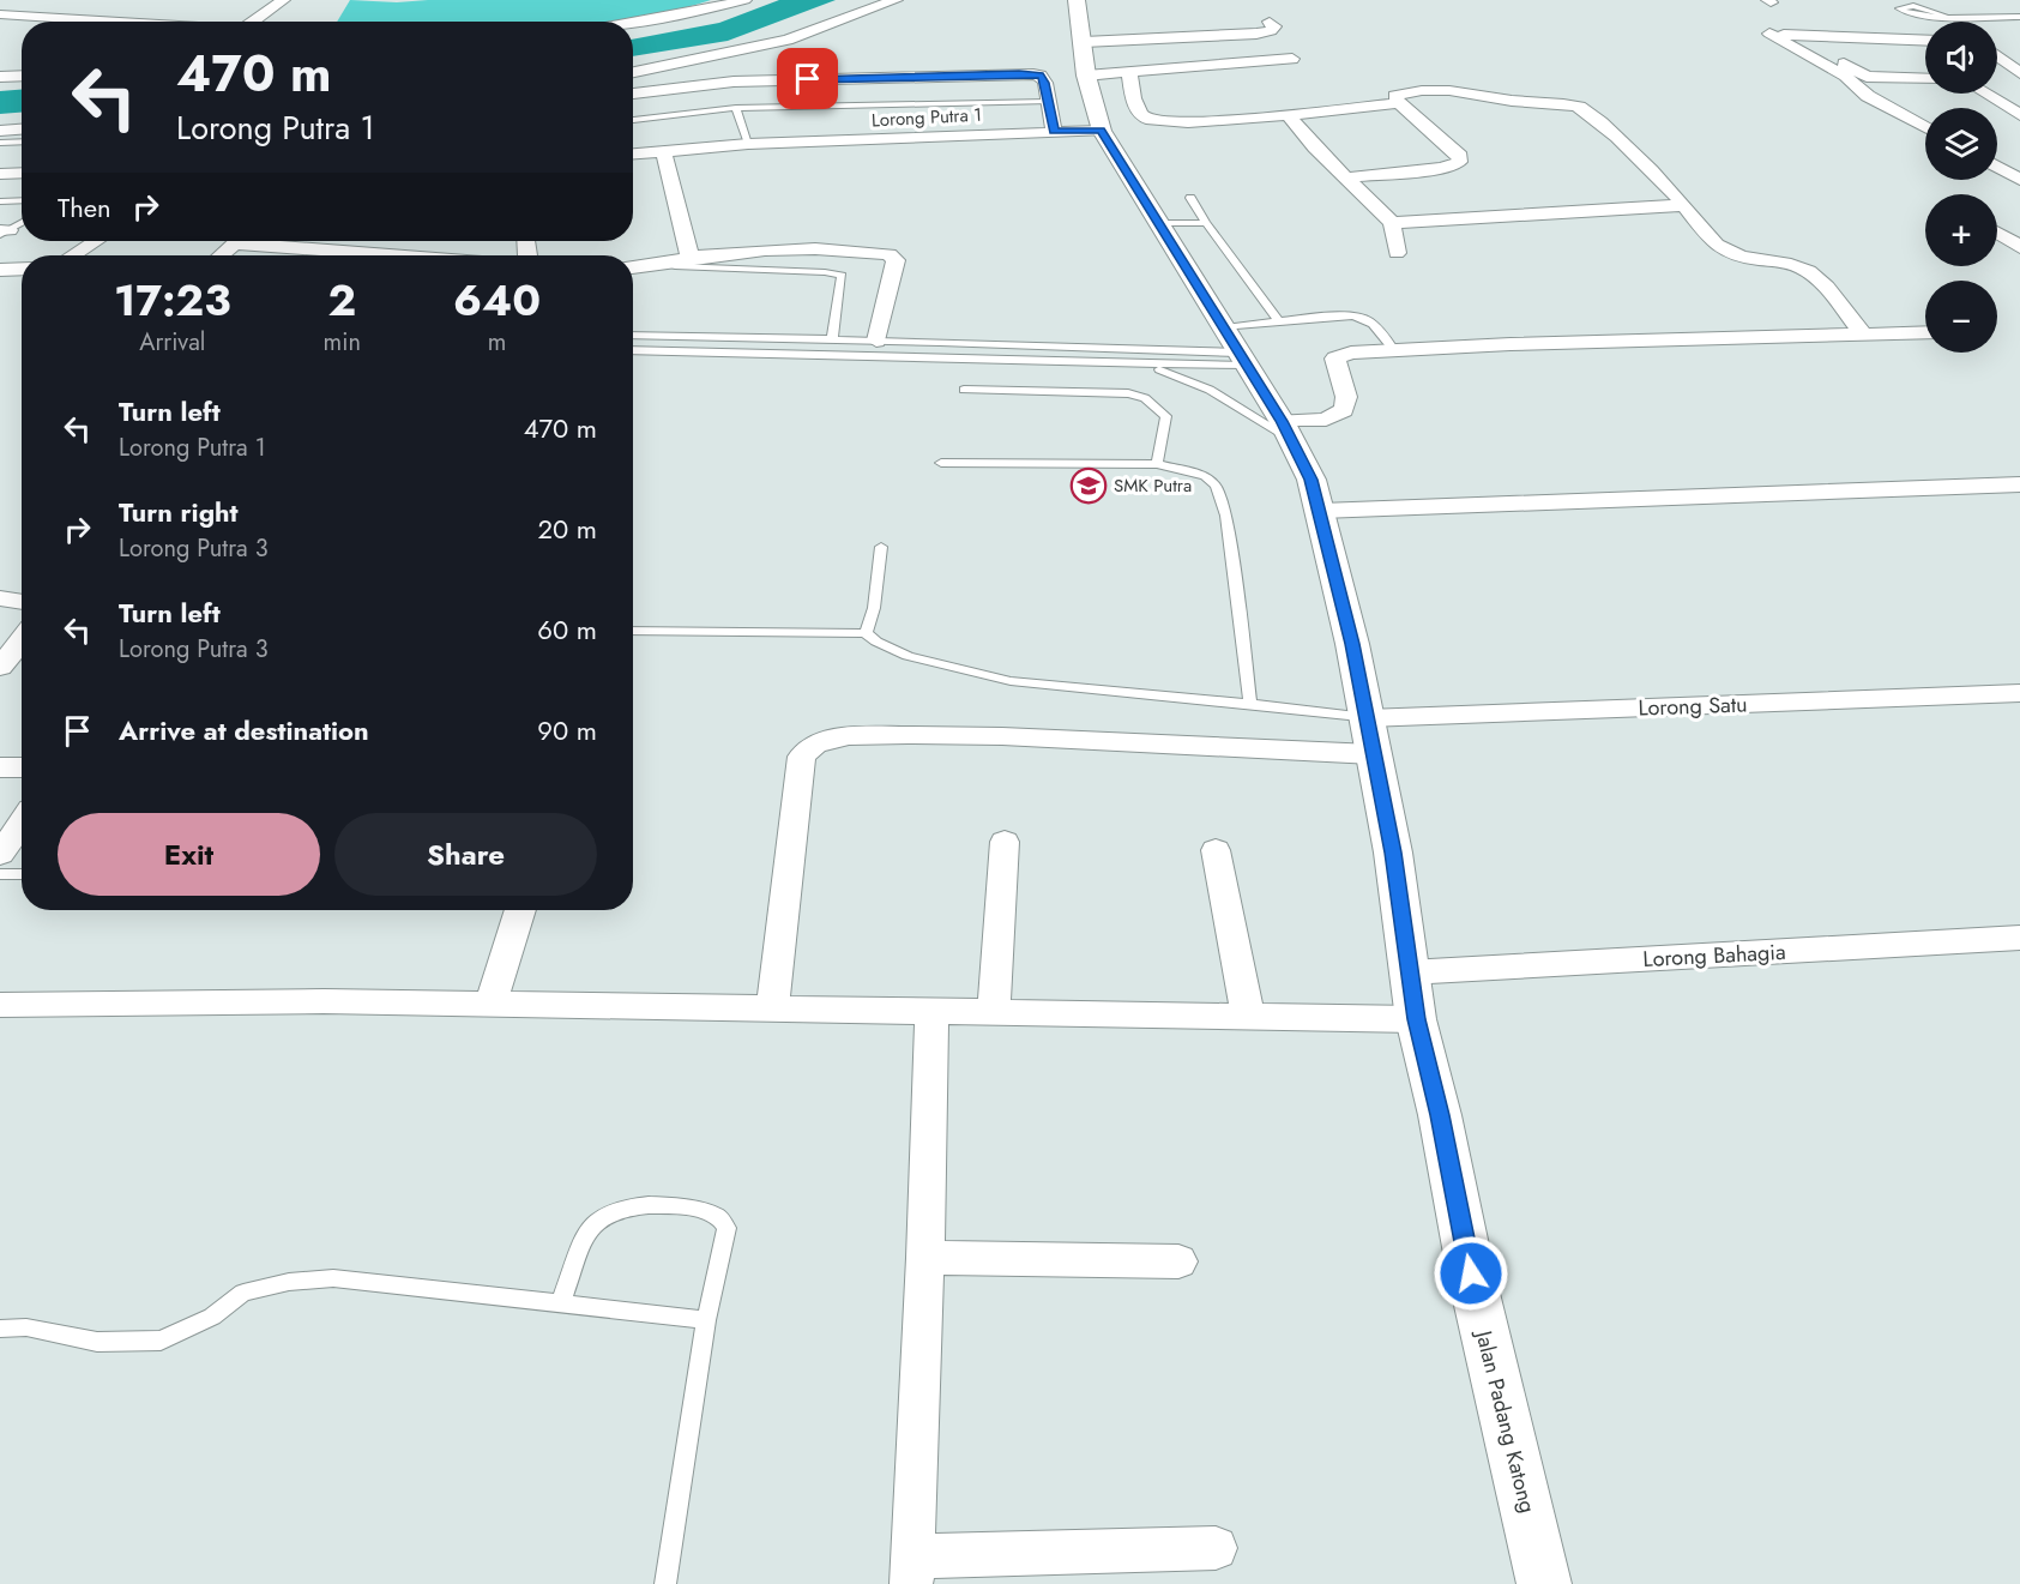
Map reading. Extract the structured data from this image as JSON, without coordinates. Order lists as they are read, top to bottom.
{
  "streets": {
    "street": [
      "Lorong Putra 1",
      "Lorong Satu",
      "Lorong Bahagia",
      "Jalan Padang Katong"
    ]
  },
  "crossings": [
    ["Lorong Putra 1", "Jalan Padang Katong"],
    ["Lorong Satu", "Jalan Padang Katong"],
    ["Lorong Bahagia", "Jalan Padang Katong"]
  ],
  "places": {
    "school or university": ["SMK Putra"]
  },
  "page": {
    "map_buttons": ["+", "−"],
    "turn": ["470 m", "Lorong Putra 1"],
    "then": "Then",
    "eta": [
      "17:23",
      "Arrival",
      "2",
      "min",
      "640",
      "m"
    ],
    "list": [
      {
        "name": "Turn left",
        "note": "Lorong Putra 1",
        "value": "470 m"
      },
      {
        "name": "Turn right",
        "note": "Lorong Putra 3",
        "value": "20 m"
      },
      {
        "name": "Turn left",
        "note": "Lorong Putra 3",
        "value": "60 m"
      },
      {
        "name": "Arrive at destination",
        "value": "90 m"
      }
    ],
    "buttons": ["Exit", "Share"]
  }
}
